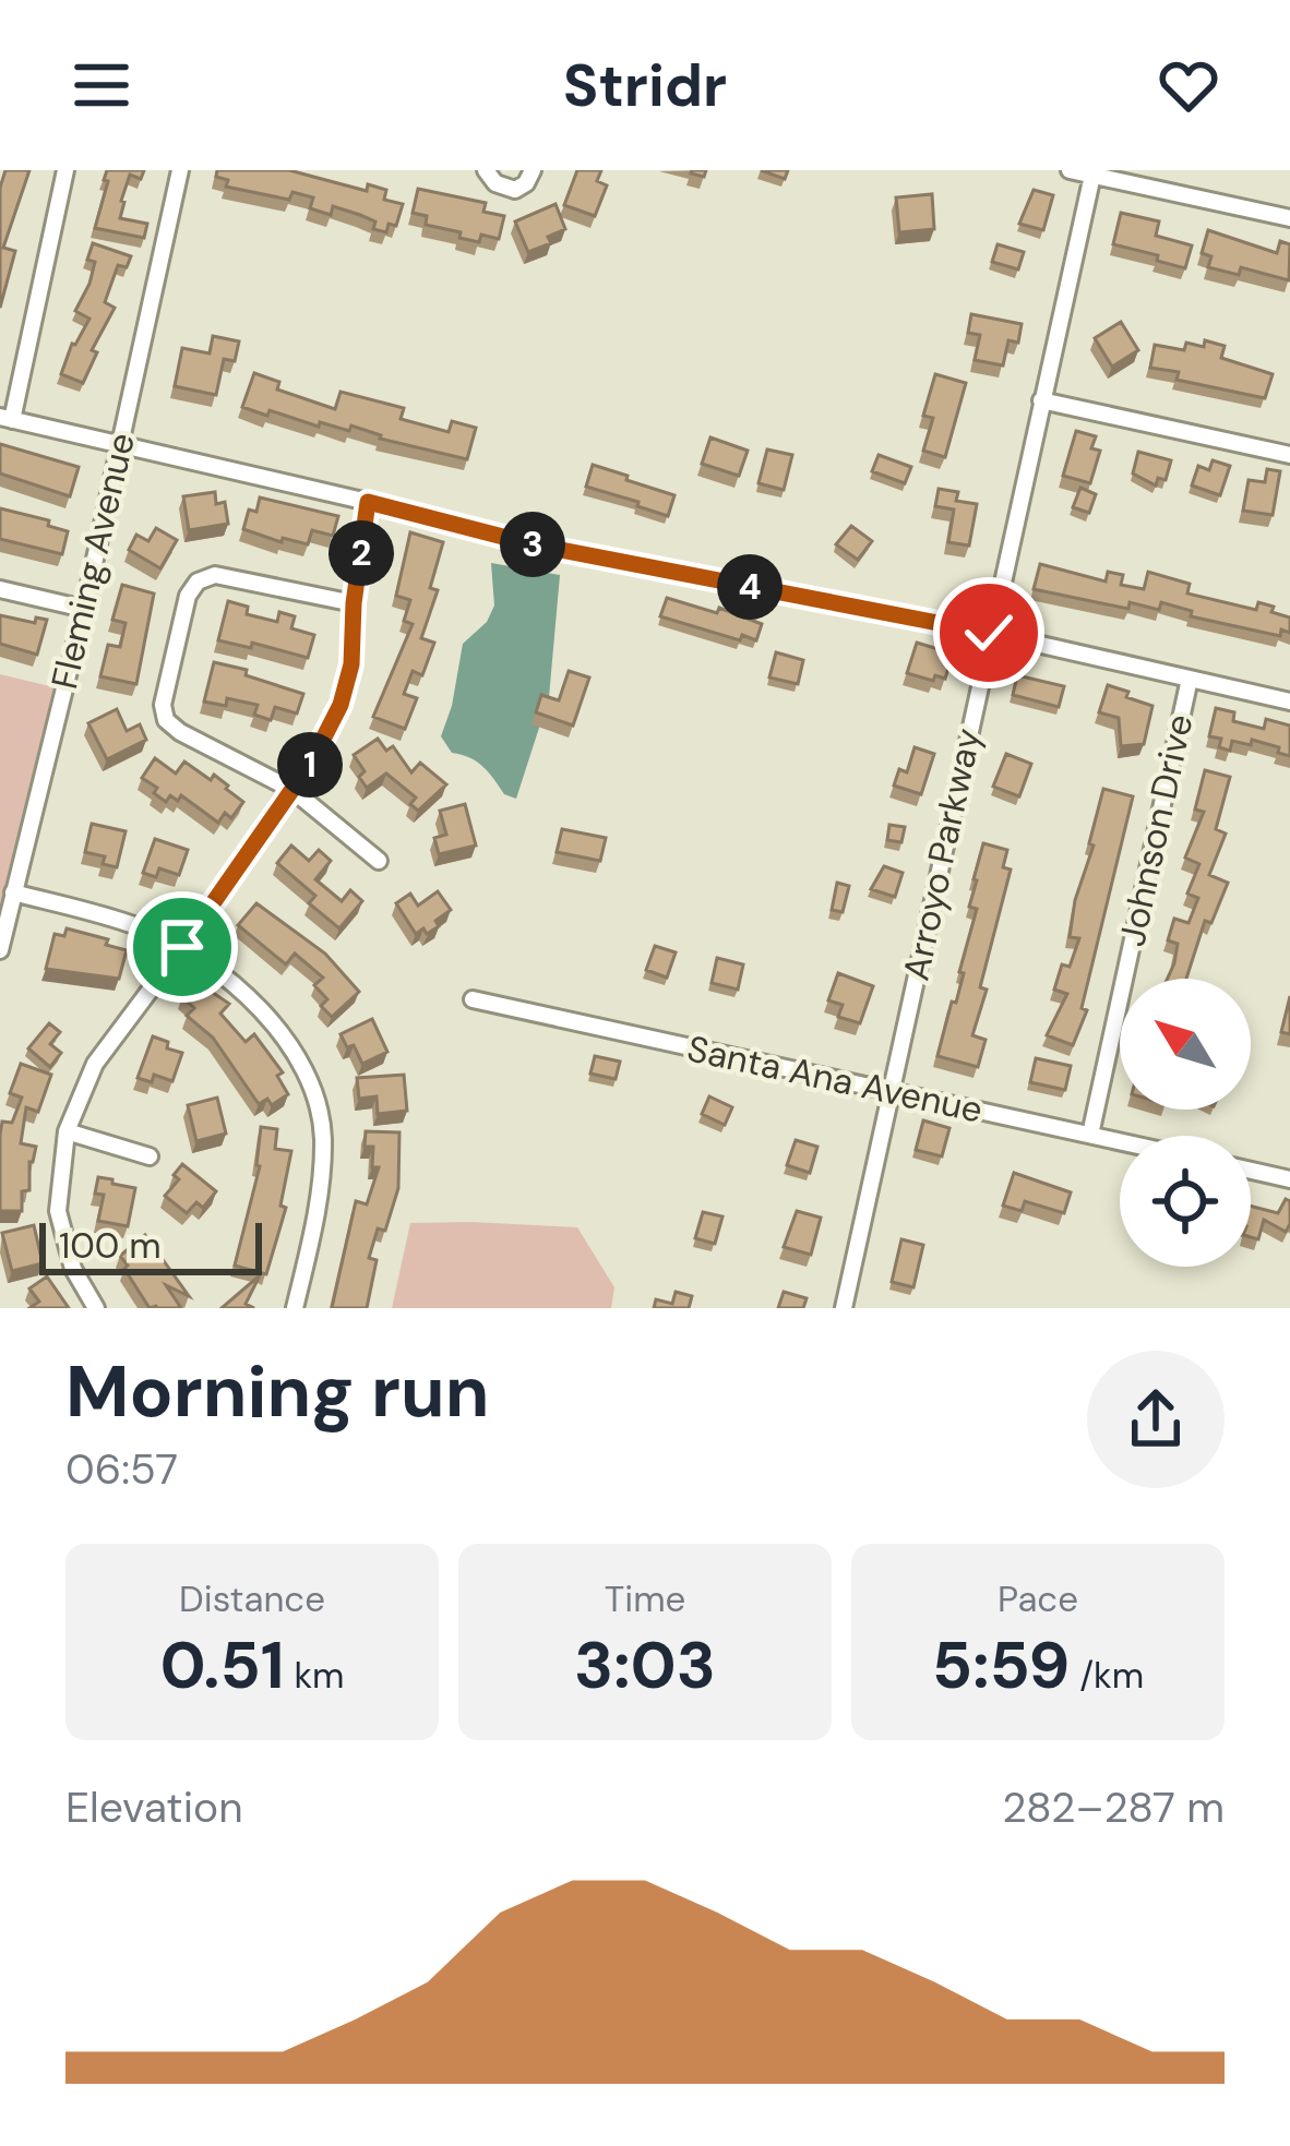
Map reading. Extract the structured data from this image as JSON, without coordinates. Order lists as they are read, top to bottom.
{
  "streets": {
    "street": [
      "Fleming Avenue",
      "Johnson Drive",
      "Arroyo Parkway",
      "Santa Ana Avenue"
    ]
  },
  "crossings": [
    ["Johnson Drive", "Santa Ana Avenue"],
    ["Arroyo Parkway", "Santa Ana Avenue"]
  ],
  "scale_bar": "100 m",
  "north": "top left",
  "page": {
    "header": "Stridr",
    "pins": [
      "3",
      "2",
      "4",
      "1"
    ],
    "scale": "100 m",
    "heading": ["Morning run", "06:57"],
    "stats": [
      ["Distance", "0.51 km"],
      ["Time", "3:03"],
      ["Pace", "5:59 /km"]
    ],
    "chart": ["Elevation", "282–287 m"]
  }
}
